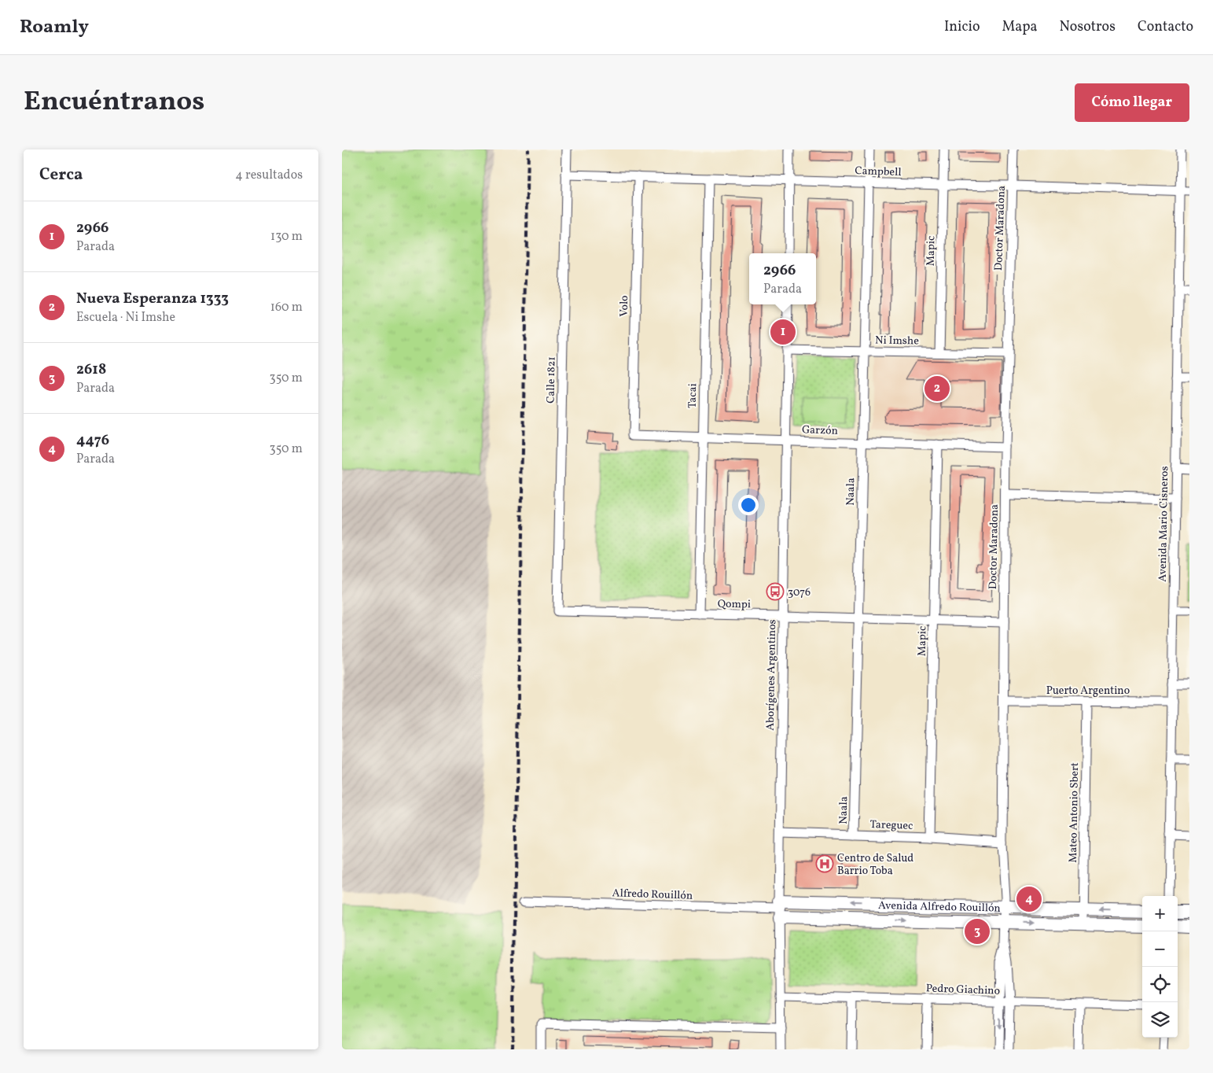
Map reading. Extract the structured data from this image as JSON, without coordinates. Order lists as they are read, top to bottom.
{
  "streets": {
    "street": [
      "Campbell",
      "Doctor Maradona",
      "Mapic",
      "Volo",
      "Ni Imshe",
      "Calle 1821",
      "Tacai",
      "Garzón",
      "Naala",
      "Avenida Mario Cisneros",
      "Qompi",
      "Aborígenes Argentinos",
      "Puerto Argentino",
      "Mateo Antonio Sbert",
      "Tareguec",
      "Alfredo Rouillón",
      "Avenida Alfredo Rouillón",
      "Pedro Giachino"
    ]
  },
  "crossings": [
    ["Campbell", "Doctor Maradona"],
    ["Campbell", "Mapic"],
    ["Campbell", "Volo"],
    ["Campbell", "Calle 1821"],
    ["Campbell", "Tacai"],
    ["Campbell", "Naala"],
    ["Campbell", "Avenida Mario Cisneros"],
    ["Doctor Maradona", "Ni Imshe"],
    ["Doctor Maradona", "Garzón"],
    ["Doctor Maradona", "Qompi"],
    ["Doctor Maradona", "Puerto Argentino"],
    ["Doctor Maradona", "Tareguec"],
    ["Doctor Maradona", "Avenida Alfredo Rouillón"],
    ["Doctor Maradona", "Pedro Giachino"],
    ["Mapic", "Ni Imshe"],
    ["Mapic", "Garzón"],
    ["Mapic", "Qompi"],
    ["Mapic", "Tareguec"],
    ["Volo", "Garzón"],
    ["Ni Imshe", "Naala"],
    ["Ni Imshe", "Aborígenes Argentinos"],
    ["Calle 1821", "Qompi"],
    ["Tacai", "Garzón"],
    ["Tacai", "Qompi"],
    ["Garzón", "Naala"],
    ["Garzón", "Aborígenes Argentinos"],
    ["Naala", "Qompi"],
    ["Naala", "Tareguec"],
    ["Avenida Mario Cisneros", "Puerto Argentino"],
    ["Qompi", "Aborígenes Argentinos"],
    ["Aborígenes Argentinos", "Tareguec"],
    ["Aborígenes Argentinos", "Alfredo Rouillón"],
    ["Aborígenes Argentinos", "Avenida Alfredo Rouillón"],
    ["Aborígenes Argentinos", "Pedro Giachino"],
    ["Puerto Argentino", "Mateo Antonio Sbert"],
    ["Mateo Antonio Sbert", "Avenida Alfredo Rouillón"],
    ["Alfredo Rouillón", "Avenida Alfredo Rouillón"]
  ],
  "places": {
    "bus stop": ["3076"],
    "hospital": ["Centro de Salud Barrio Toba"]
  },
  "page": {
    "header": "Roamly",
    "nav": [
      "Inicio",
      "Mapa",
      "Nosotros",
      "Contacto"
    ],
    "title": "Encuéntranos",
    "buttons": "Cómo llegar",
    "heading": ["Cerca", "4 resultados"],
    "list": [
      {
        "mark": "1",
        "name": "2966",
        "note": "Parada",
        "value": "130 m"
      },
      {
        "mark": "2",
        "name": "Nueva Esperanza 1333",
        "note": "Escuela · Ni Imshe",
        "value": "160 m"
      },
      {
        "mark": "3",
        "name": "2618",
        "note": "Parada",
        "value": "350 m"
      },
      {
        "mark": "4",
        "name": "4476",
        "note": "Parada",
        "value": "350 m"
      }
    ],
    "popup": ["2966", "Parada"],
    "pins": [
      "1",
      "2",
      "4",
      "3"
    ],
    "map_buttons": ["+", "−"]
  }
}
